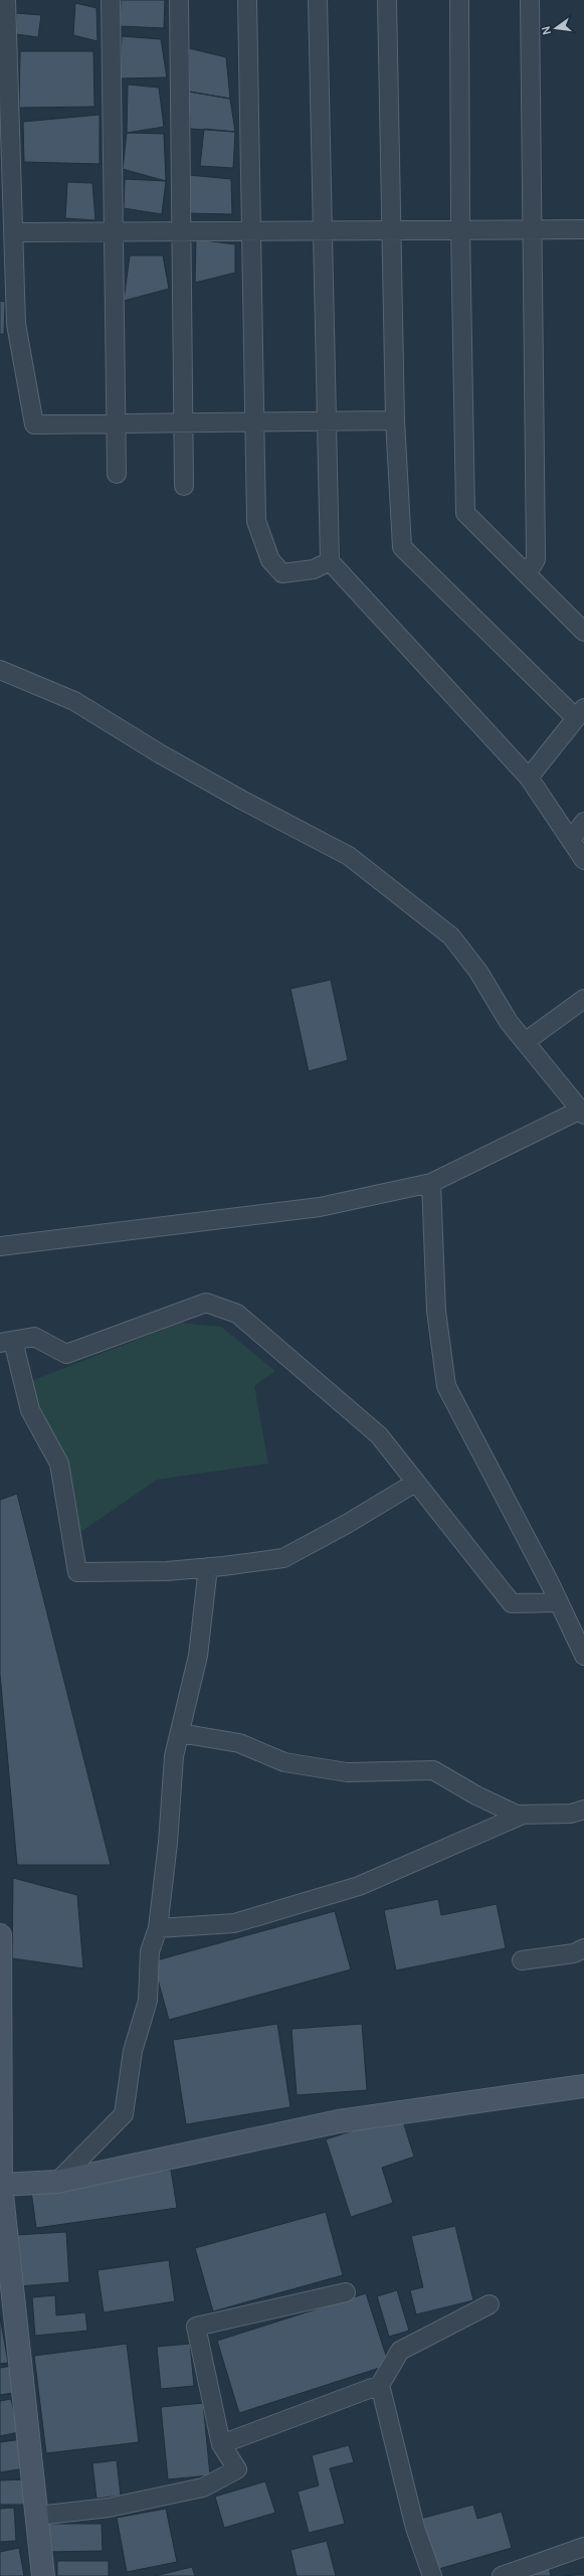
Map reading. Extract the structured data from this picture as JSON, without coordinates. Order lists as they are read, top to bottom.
{
  "north": "left"
}
